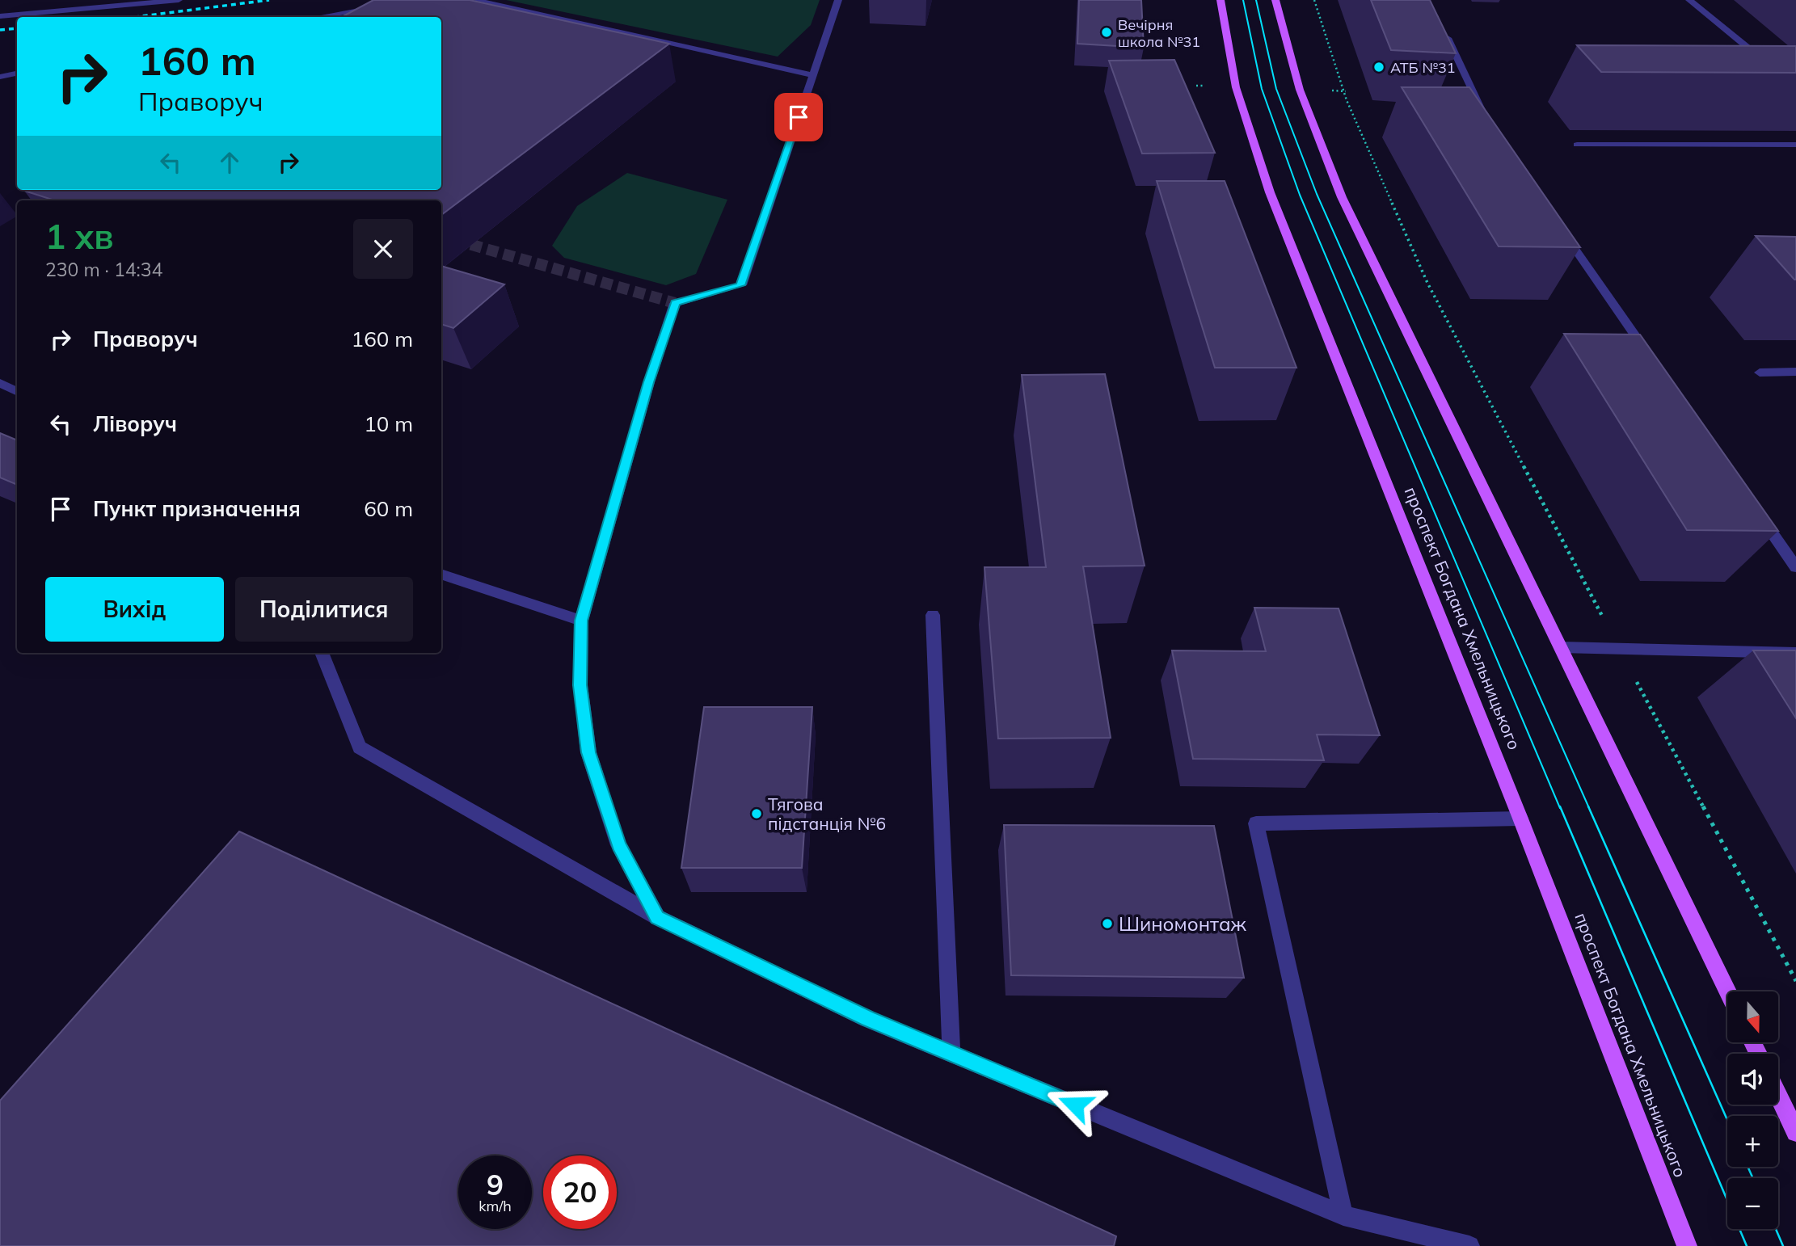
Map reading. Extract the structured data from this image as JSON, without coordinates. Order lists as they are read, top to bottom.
{
  "streets": {
    "main road": ["проспект Богдана Хмельницького"]
  },
  "places": [
    "Вечірня школа №31",
    "АТБ №31",
    "Тягова пiдстанцiя №6",
    "Шиномонтаж"
  ],
  "north": "bottom",
  "page": {
    "turn": ["160 m", "Праворуч"],
    "heading": ["1 хв", "230 m · 14:34"],
    "list": [
      {
        "name": "Праворуч",
        "value": "160 m"
      },
      {
        "name": "Ліворуч",
        "value": "10 m"
      },
      {
        "name": "Пункт призначення",
        "value": "60 m"
      }
    ],
    "buttons": ["Вихід", "Поділитися"],
    "map_buttons": ["+", "−"],
    "speed": "9 km/h",
    "limit": "20"
  }
}
